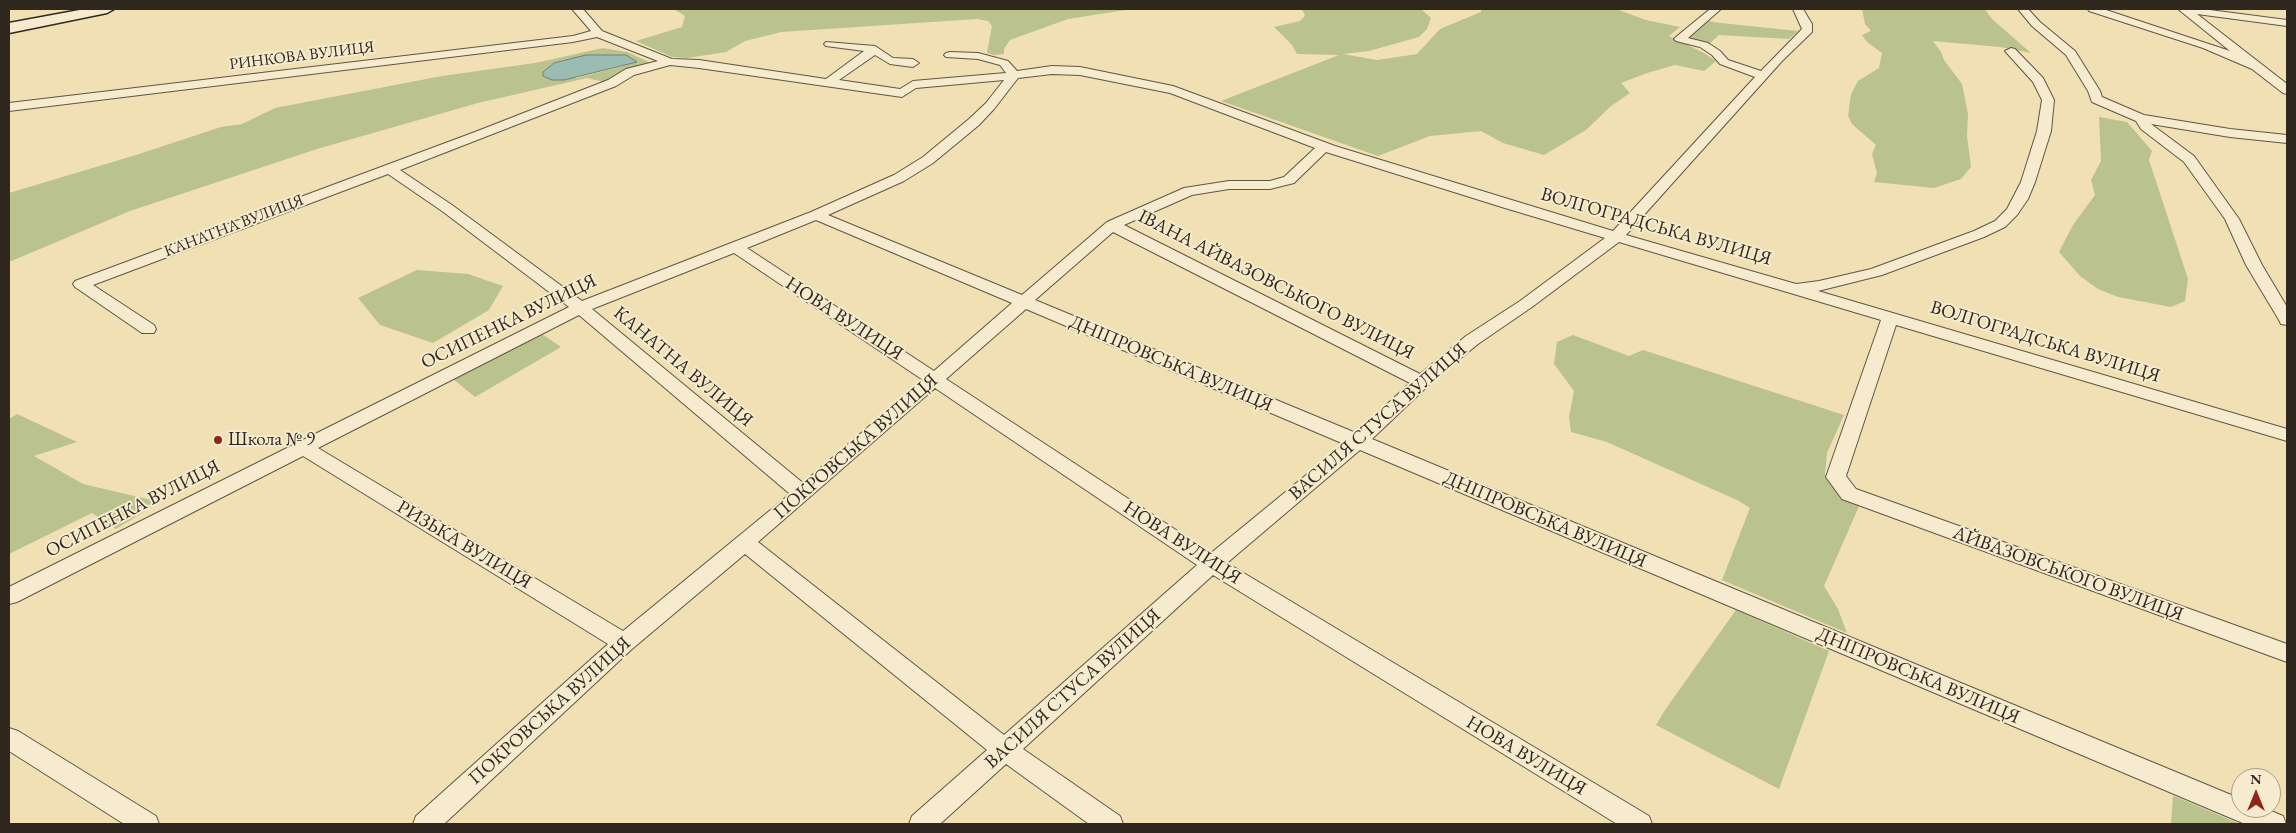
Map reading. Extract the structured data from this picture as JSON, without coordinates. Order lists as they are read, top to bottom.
{
  "streets": {
    "street": [
      "РИНКОВА ВУЛИЦЯ",
      "КАНАТНА ВУЛИЦЯ",
      "ВОЛГОГРАДСЬКА ВУЛИЦЯ",
      "ІВАНА АЙВАЗОВСЬКОГО ВУЛИЦЯ",
      "НОВА ВУЛИЦЯ",
      "ОСИПЕНКА ВУЛИЦЯ",
      "ДНІПРОВСЬКА ВУЛИЦЯ",
      "ВАСИЛЯ СТУСА ВУЛИЦЯ",
      "ПОКРОВСЬКА ВУЛИЦЯ",
      "РИЗЬКА ВУЛИЦЯ",
      "АЙВАЗОВСЬКОГО ВУЛИЦЯ"
    ]
  },
  "crossings": [
    ["РИНКОВА ВУЛИЦЯ", "КАНАТНА ВУЛИЦЯ"],
    ["КАНАТНА ВУЛИЦЯ", "ВОЛГОГРАДСЬКА ВУЛИЦЯ"],
    ["КАНАТНА ВУЛИЦЯ", "ОСИПЕНКА ВУЛИЦЯ"],
    ["КАНАТНА ВУЛИЦЯ", "ПОКРОВСЬКА ВУЛИЦЯ"],
    ["ВОЛГОГРАДСЬКА ВУЛИЦЯ", "ОСИПЕНКА ВУЛИЦЯ"],
    ["ВОЛГОГРАДСЬКА ВУЛИЦЯ", "ВАСИЛЯ СТУСА ВУЛИЦЯ"],
    ["ВОЛГОГРАДСЬКА ВУЛИЦЯ", "ПОКРОВСЬКА ВУЛИЦЯ"],
    ["ВОЛГОГРАДСЬКА ВУЛИЦЯ", "АЙВАЗОВСЬКОГО ВУЛИЦЯ"],
    ["ІВАНА АЙВАЗОВСЬКОГО ВУЛИЦЯ", "ВАСИЛЯ СТУСА ВУЛИЦЯ"],
    ["ІВАНА АЙВАЗОВСЬКОГО ВУЛИЦЯ", "ПОКРОВСЬКА ВУЛИЦЯ"],
    ["НОВА ВУЛИЦЯ", "ОСИПЕНКА ВУЛИЦЯ"],
    ["НОВА ВУЛИЦЯ", "ВАСИЛЯ СТУСА ВУЛИЦЯ"],
    ["НОВА ВУЛИЦЯ", "ПОКРОВСЬКА ВУЛИЦЯ"],
    ["ОСИПЕНКА ВУЛИЦЯ", "ДНІПРОВСЬКА ВУЛИЦЯ"],
    ["ОСИПЕНКА ВУЛИЦЯ", "РИЗЬКА ВУЛИЦЯ"],
    ["ДНІПРОВСЬКА ВУЛИЦЯ", "ВАСИЛЯ СТУСА ВУЛИЦЯ"],
    ["ДНІПРОВСЬКА ВУЛИЦЯ", "ПОКРОВСЬКА ВУЛИЦЯ"],
    ["ПОКРОВСЬКА ВУЛИЦЯ", "РИЗЬКА ВУЛИЦЯ"]
  ],
  "places": ["Школа № 9"],
  "north": "top"
}
